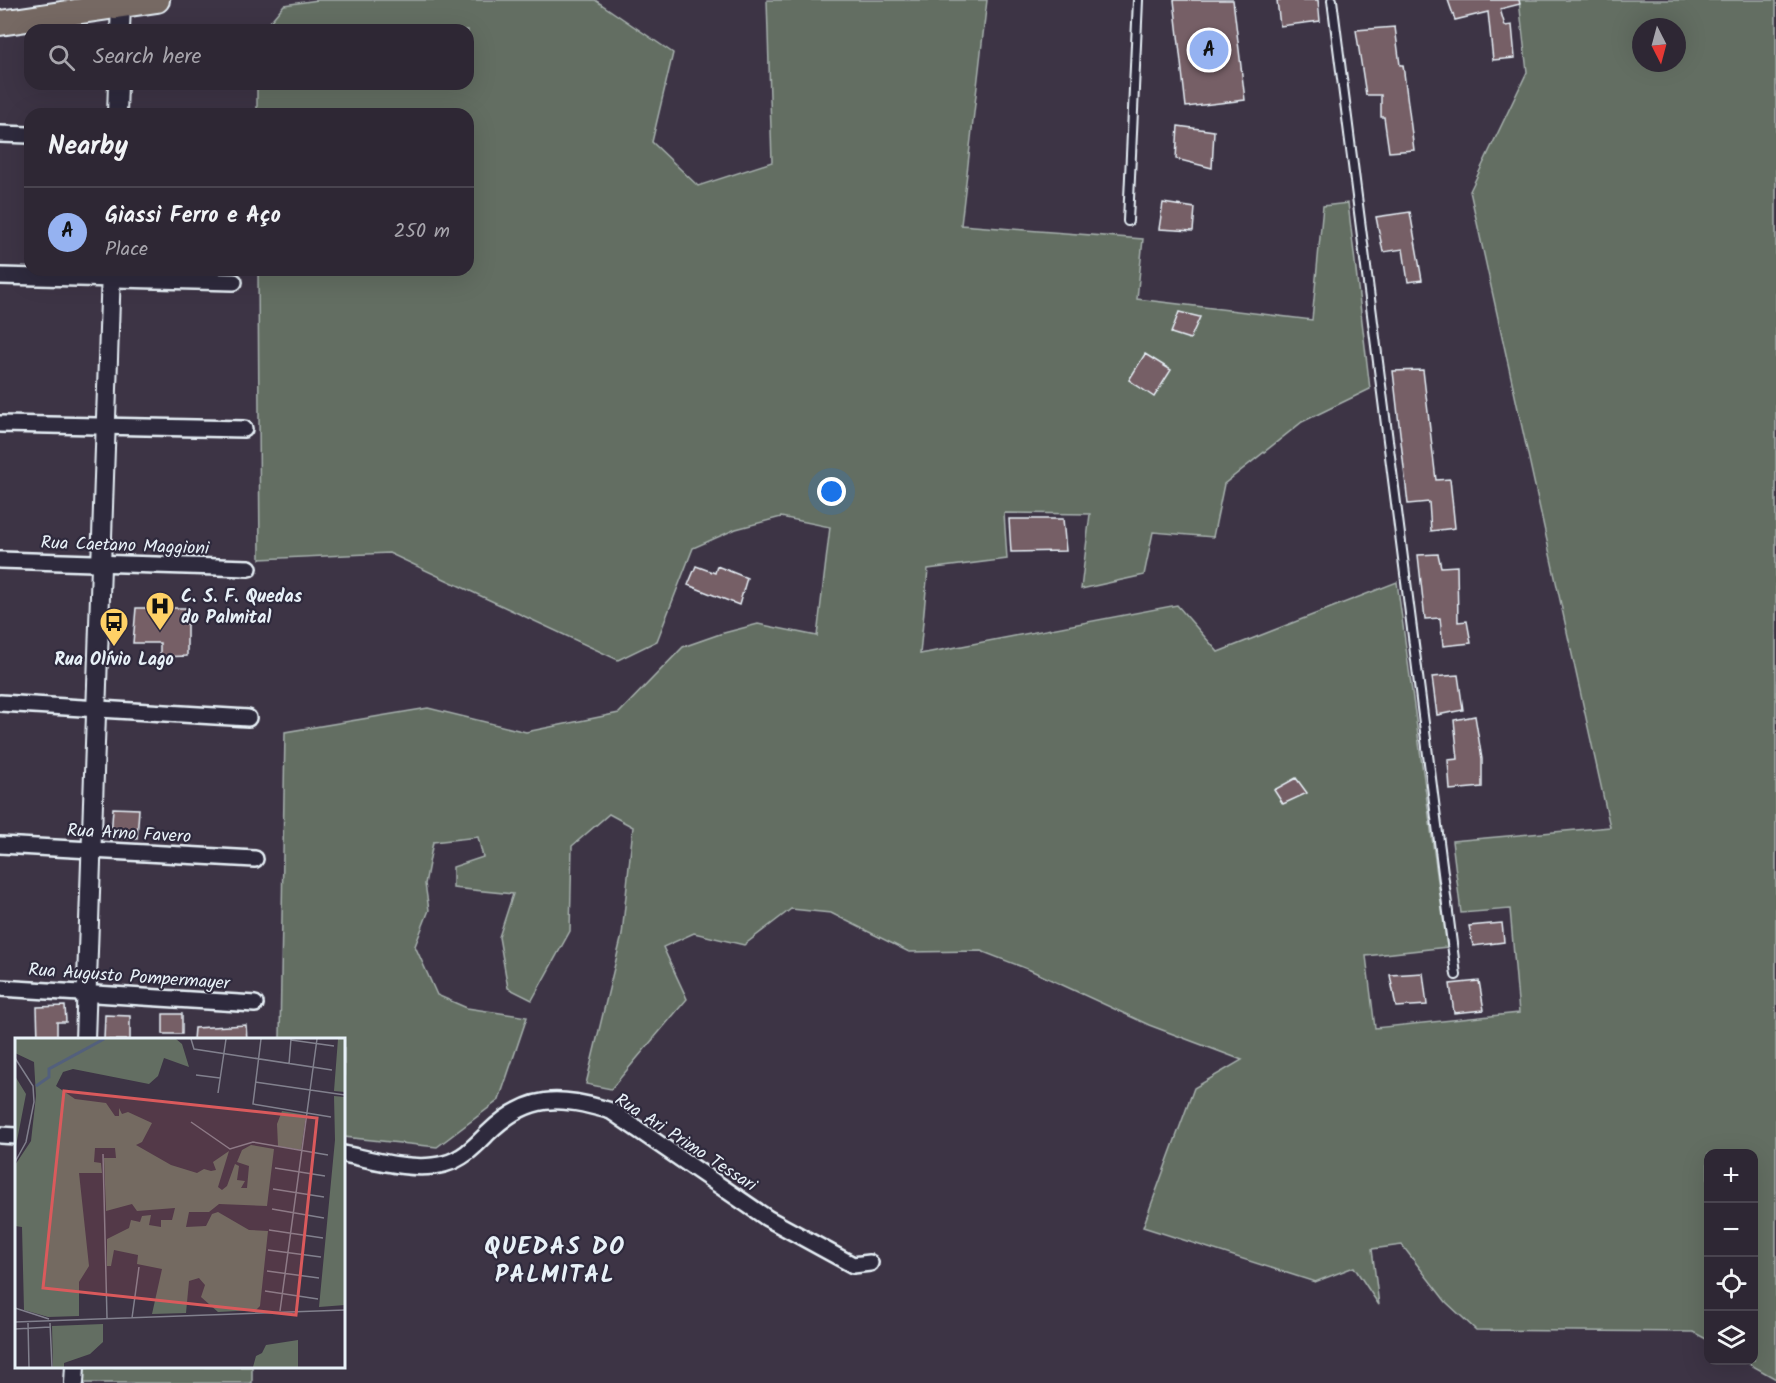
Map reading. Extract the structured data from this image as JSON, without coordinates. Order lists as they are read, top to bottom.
{
  "streets": {
    "street": [
      "Rua Caetano Maggioni",
      "Rua Arno Favero",
      "Rua Augusto Pompermayer",
      "Rua Ari Primo Tessari"
    ]
  },
  "districts": ["QUEDAS DO PALMITAL"],
  "places": {
    "hospital": ["C. S. F. Quedas do Palmital"],
    "bus stop": ["Rua Olívio Lago"]
  },
  "north": "bottom",
  "page": {
    "search": "Search here",
    "pins": "A",
    "heading": "Nearby",
    "list": [
      {
        "mark": "A",
        "name": "Giassi Ferro e Aço",
        "note": "Place",
        "value": "250 m"
      }
    ],
    "map_buttons": ["+", "−"]
  }
}
